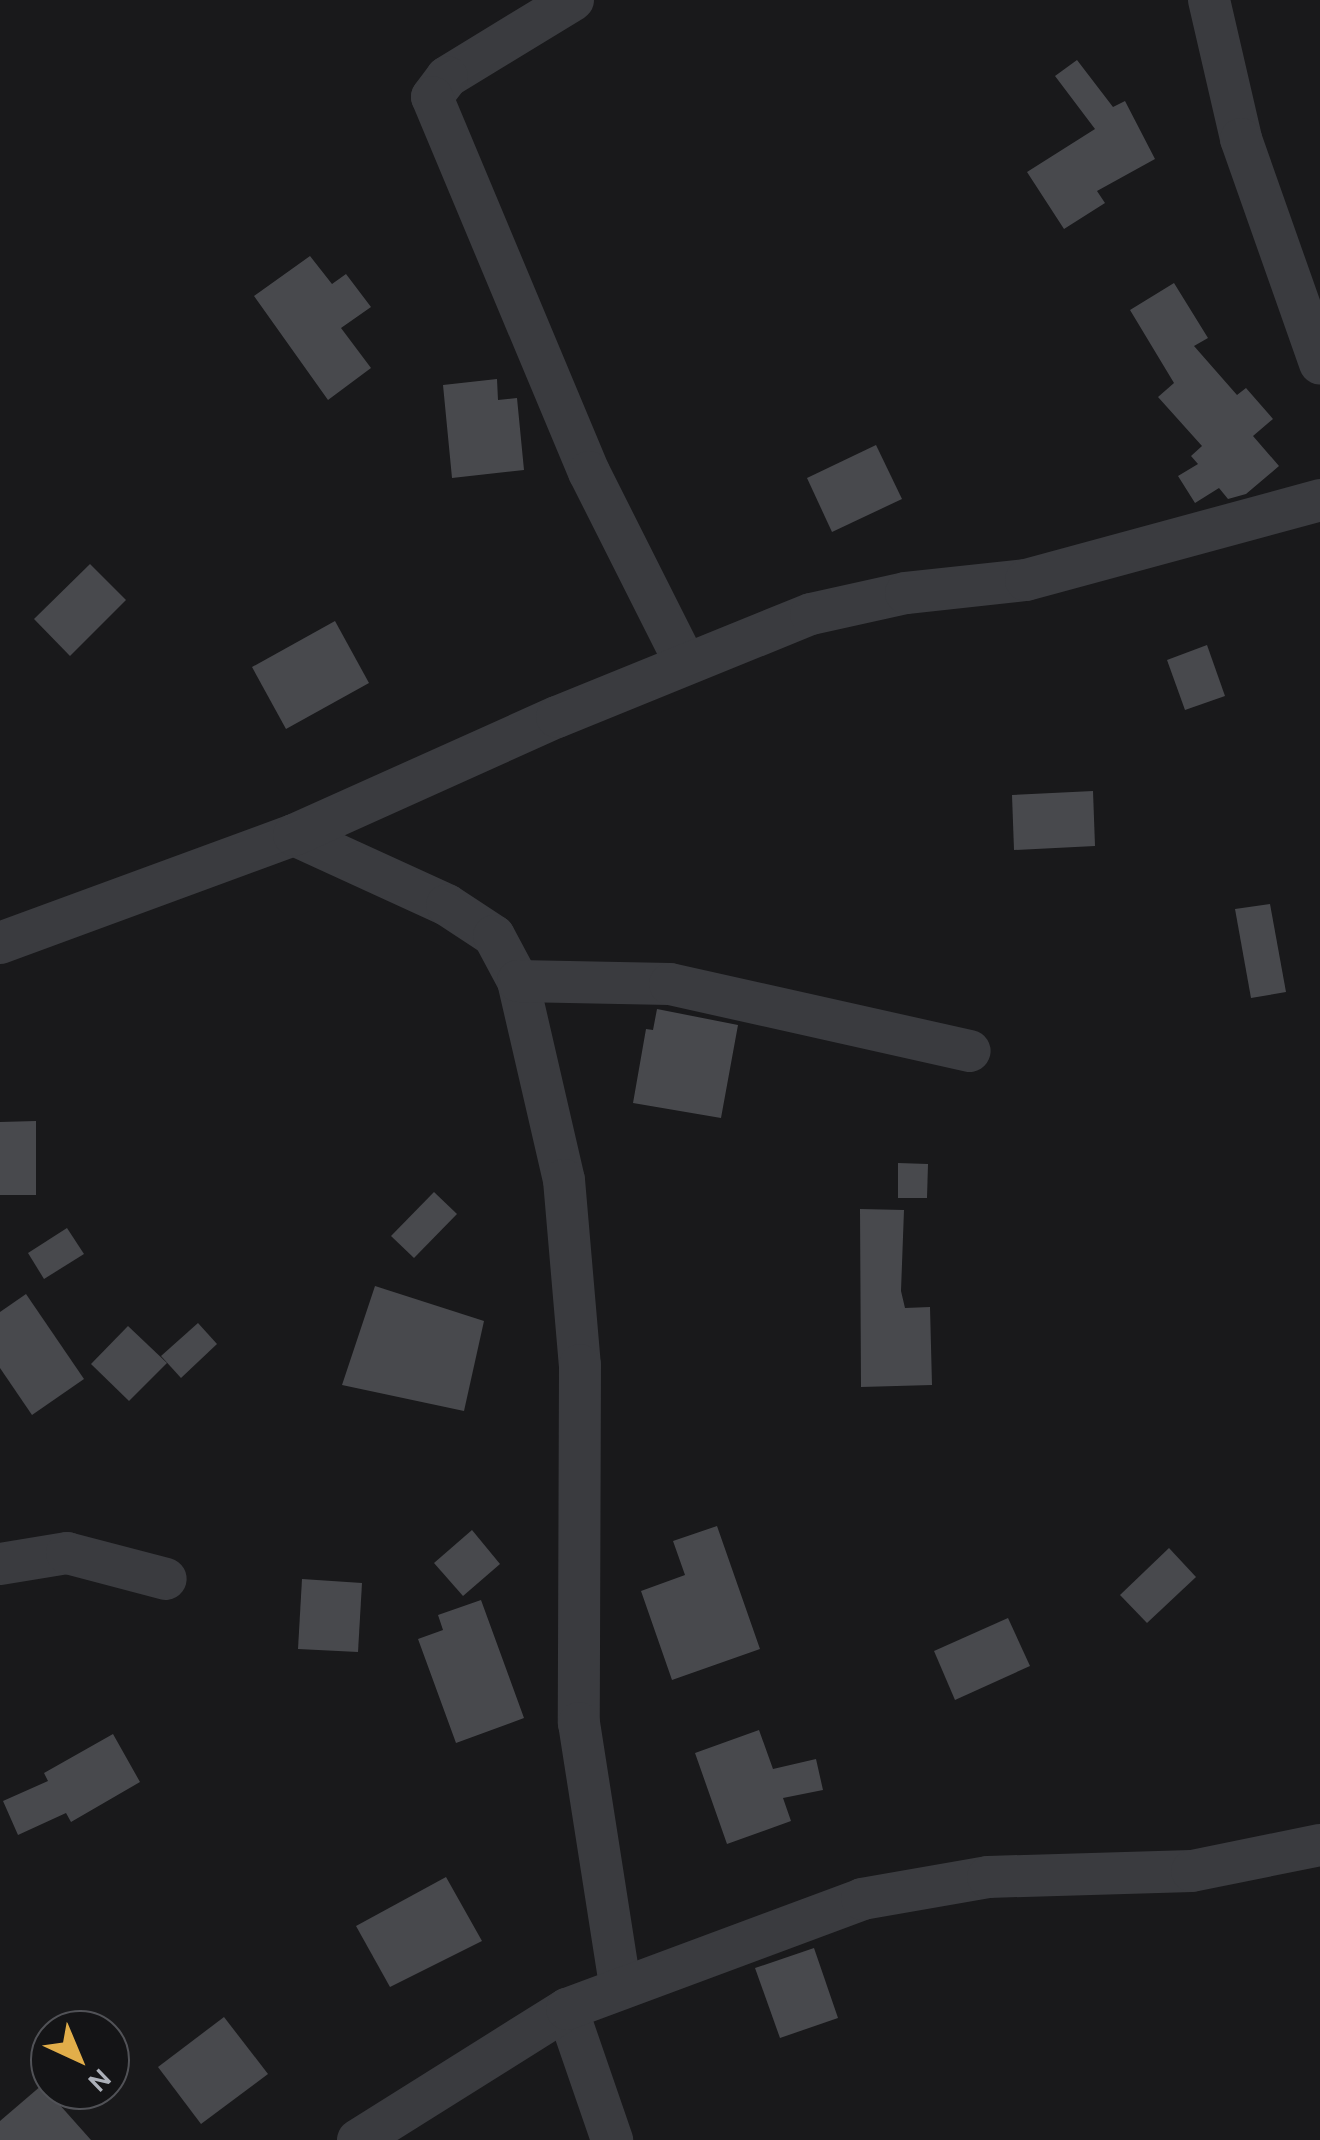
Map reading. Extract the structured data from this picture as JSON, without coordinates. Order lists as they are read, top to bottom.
{
  "north": "bottom right"
}
